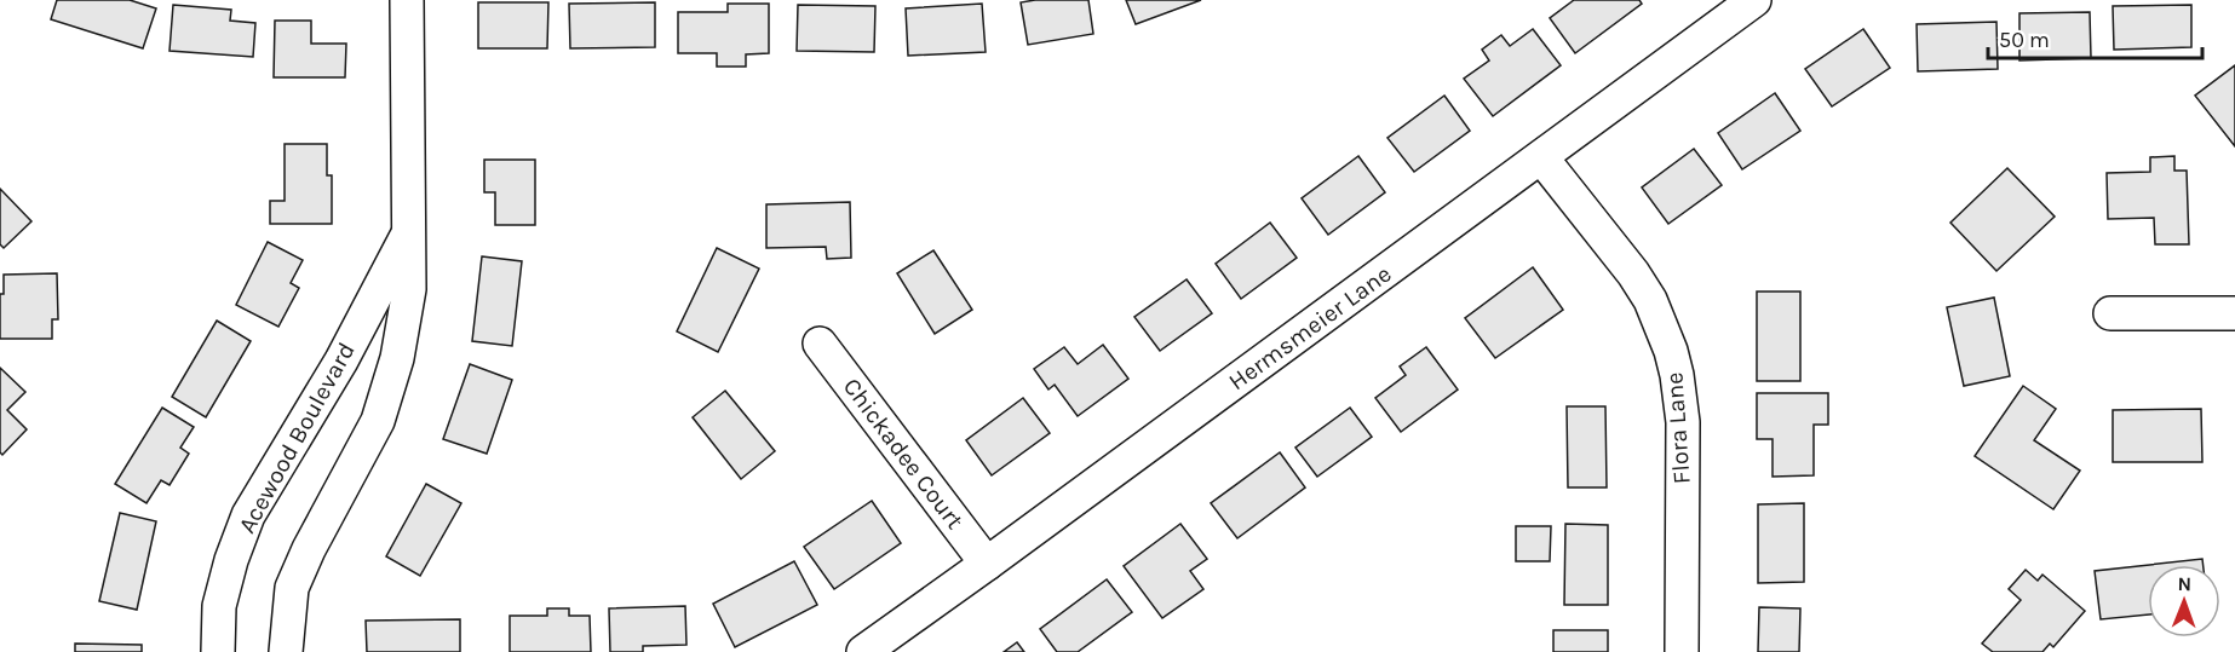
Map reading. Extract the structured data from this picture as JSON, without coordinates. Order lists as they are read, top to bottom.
{
  "streets": {
    "street": [
      "Hermsmeier Lane",
      "Flora Lane",
      "Acewood Boulevard",
      "Chickadee Court"
    ]
  },
  "crossings": [
    ["Hermsmeier Lane", "Flora Lane"],
    ["Hermsmeier Lane", "Chickadee Court"]
  ],
  "scale_bar": "50 m",
  "north": "top"
}
